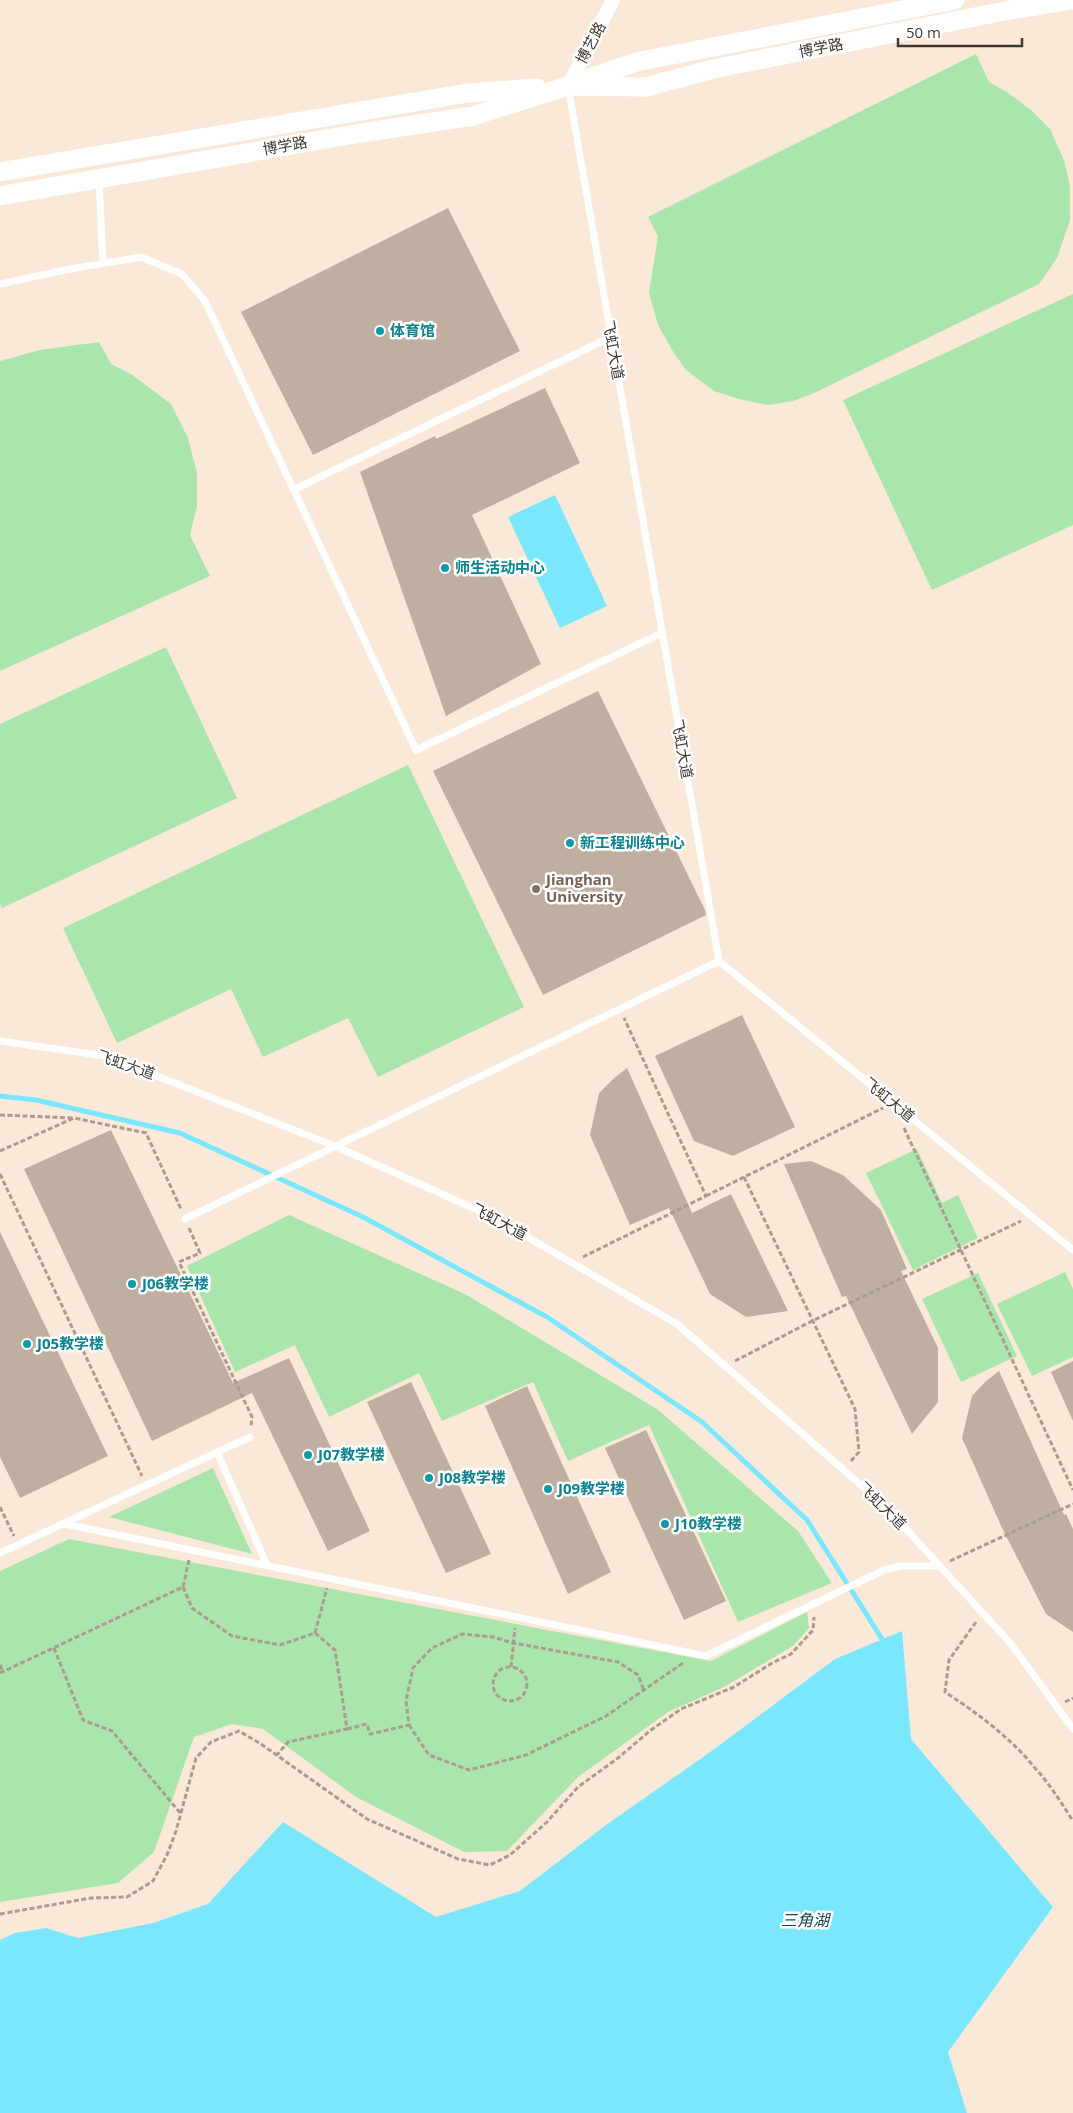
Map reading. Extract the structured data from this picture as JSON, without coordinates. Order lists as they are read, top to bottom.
{
  "streets": {
    "main road": ["博学路"],
    "street": ["博艺路"],
    "lane": ["飞虹大道"]
  },
  "crossings": [
    ["博艺路", "博学路"],
    ["博艺路", "飞虹大道"],
    ["博学路", "飞虹大道"]
  ],
  "water": ["三角湖"],
  "places": [
    "体育馆",
    "师生活动中心",
    "新工程训练中心",
    "Jianghan University",
    "J06教学楼",
    "J05教学楼",
    "J07教学楼",
    "J08教学楼",
    "J09教学楼",
    "J10教学楼"
  ],
  "scale_bar": "50 m"
}
